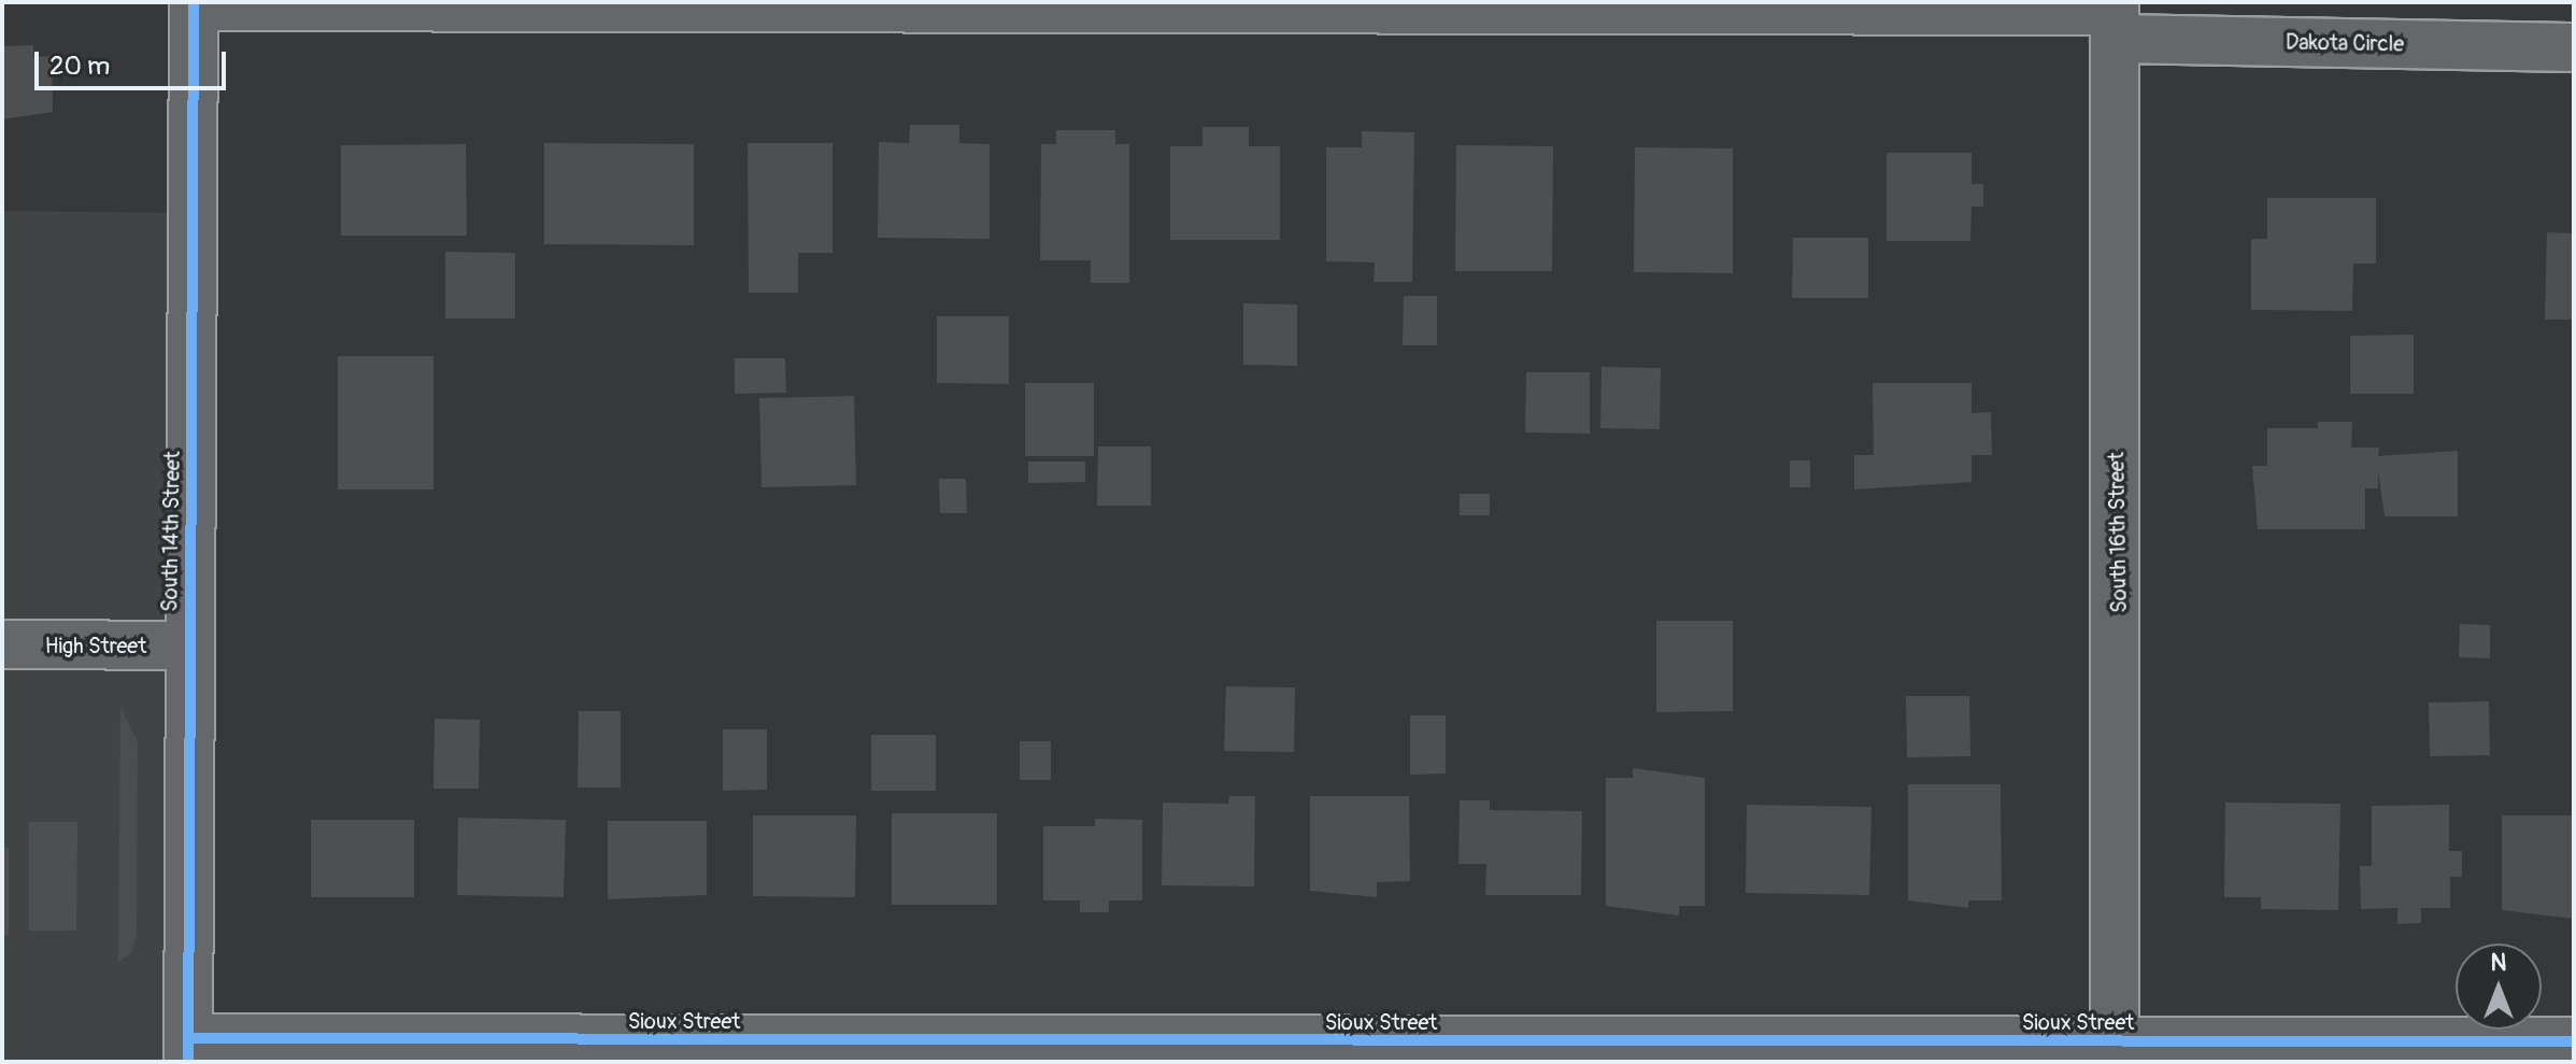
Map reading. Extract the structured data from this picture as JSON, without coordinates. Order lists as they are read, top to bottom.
{
  "streets": {
    "street": [
      "Dakota Circle",
      "South 14th Street",
      "South 16th Street",
      "High Street",
      "Sioux Street"
    ]
  },
  "crossings": [
    ["Dakota Circle", "South 14th Street"],
    ["Dakota Circle", "South 16th Street"],
    ["South 14th Street", "High Street"],
    ["South 14th Street", "Sioux Street"],
    ["South 16th Street", "Sioux Street"]
  ],
  "scale_bar": "20 m",
  "north": "top"
}
